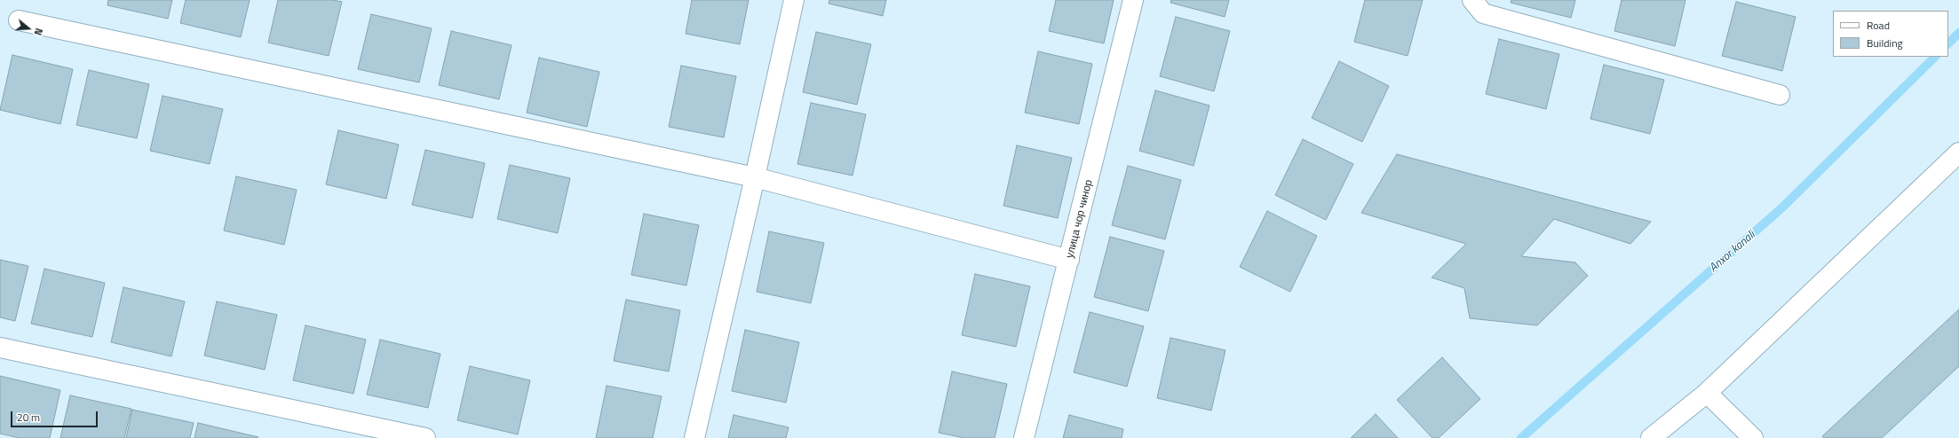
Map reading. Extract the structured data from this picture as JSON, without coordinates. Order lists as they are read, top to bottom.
{
  "streets": {
    "street": ["улица чор чинор"]
  },
  "water": ["Anxor kanali"],
  "legend": ["Road", "Building"],
  "scale_bar": "20 m",
  "north": "right"
}
